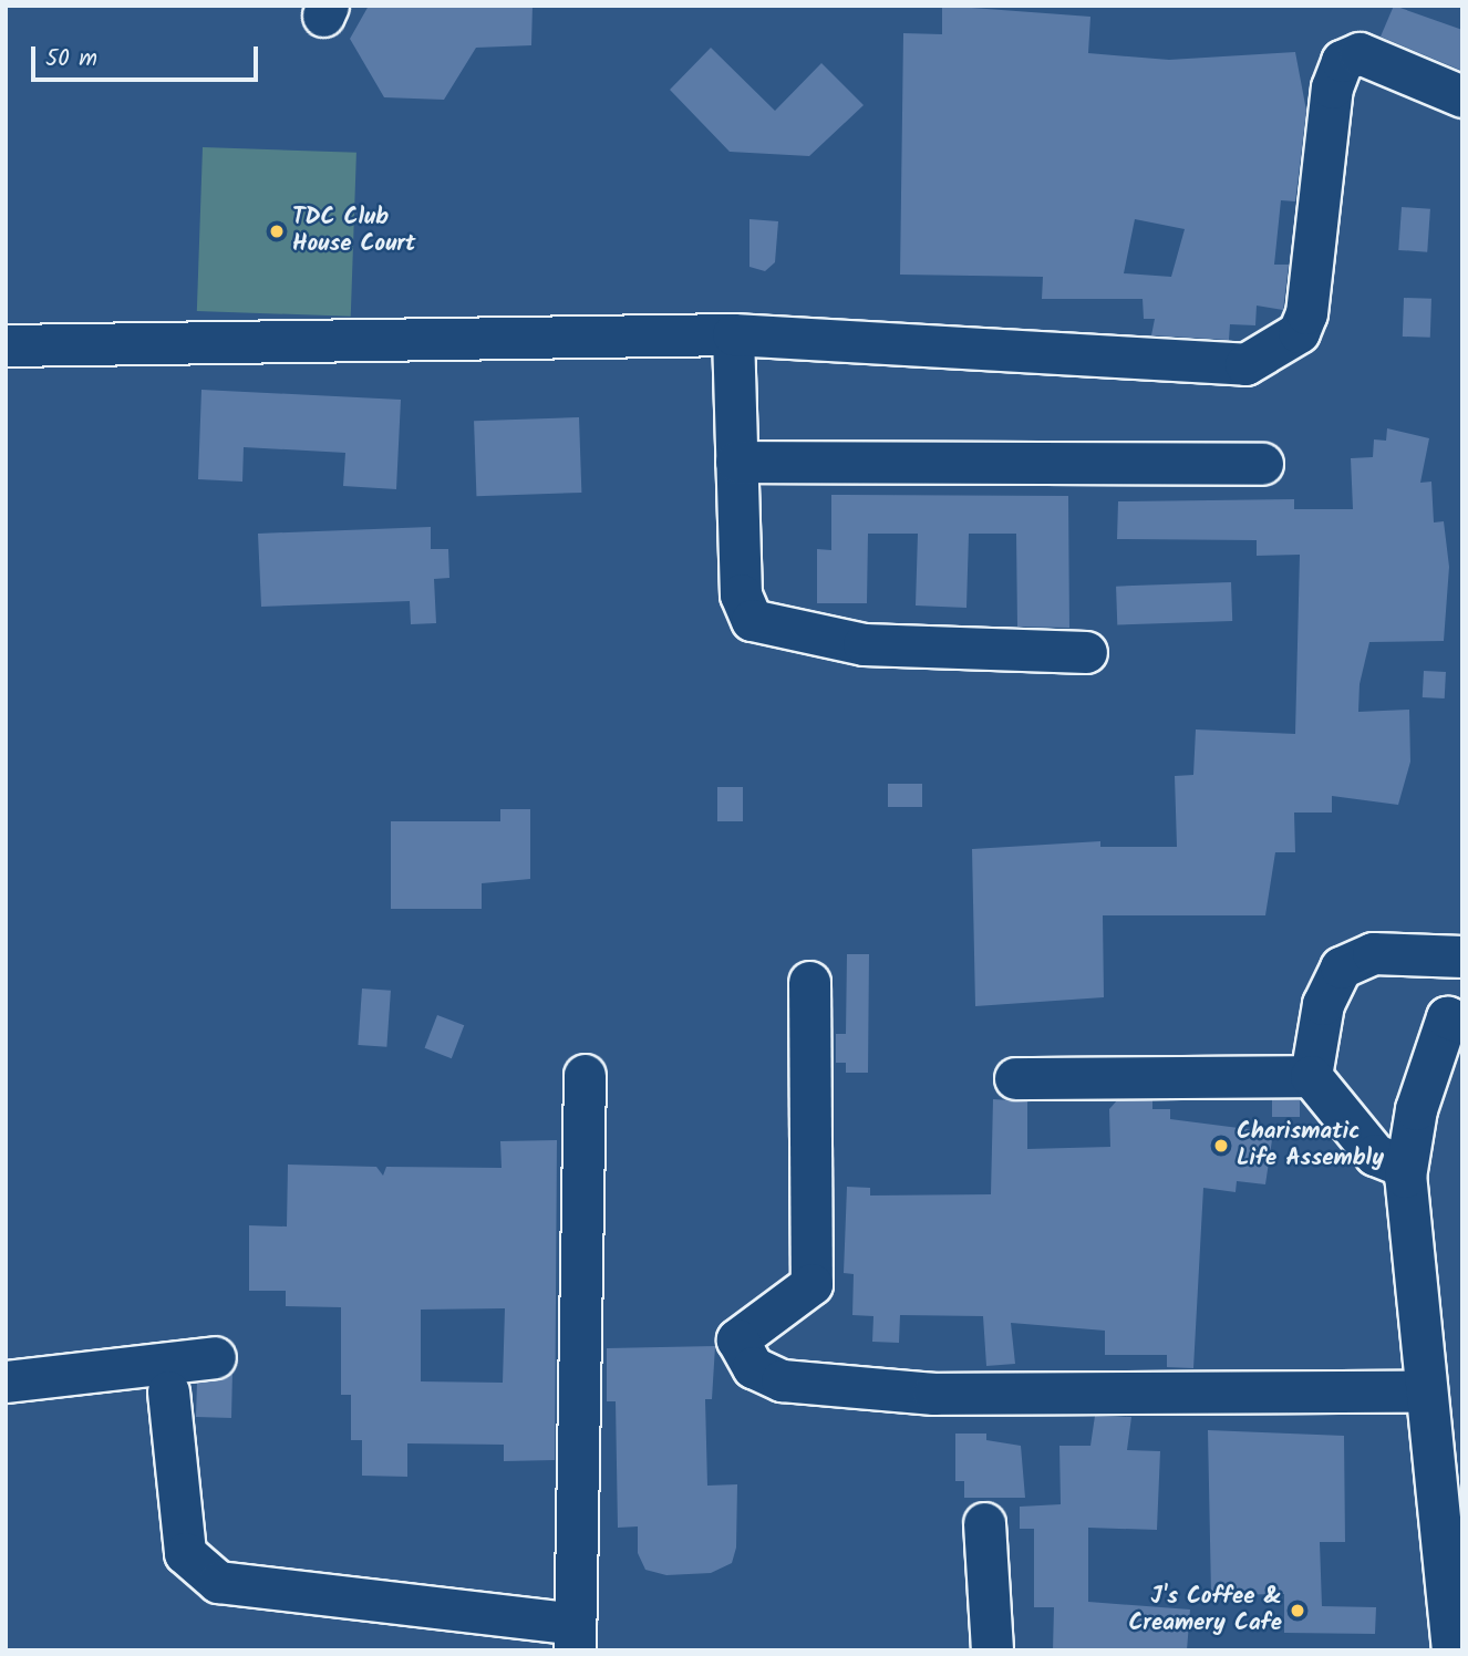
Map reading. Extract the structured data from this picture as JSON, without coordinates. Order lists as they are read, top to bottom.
{
  "places": ["TDC Club House Court", "Charismatic Life Assembly", "J's Coffee & Creamery Cafe"],
  "scale_bar": "50 m"
}
